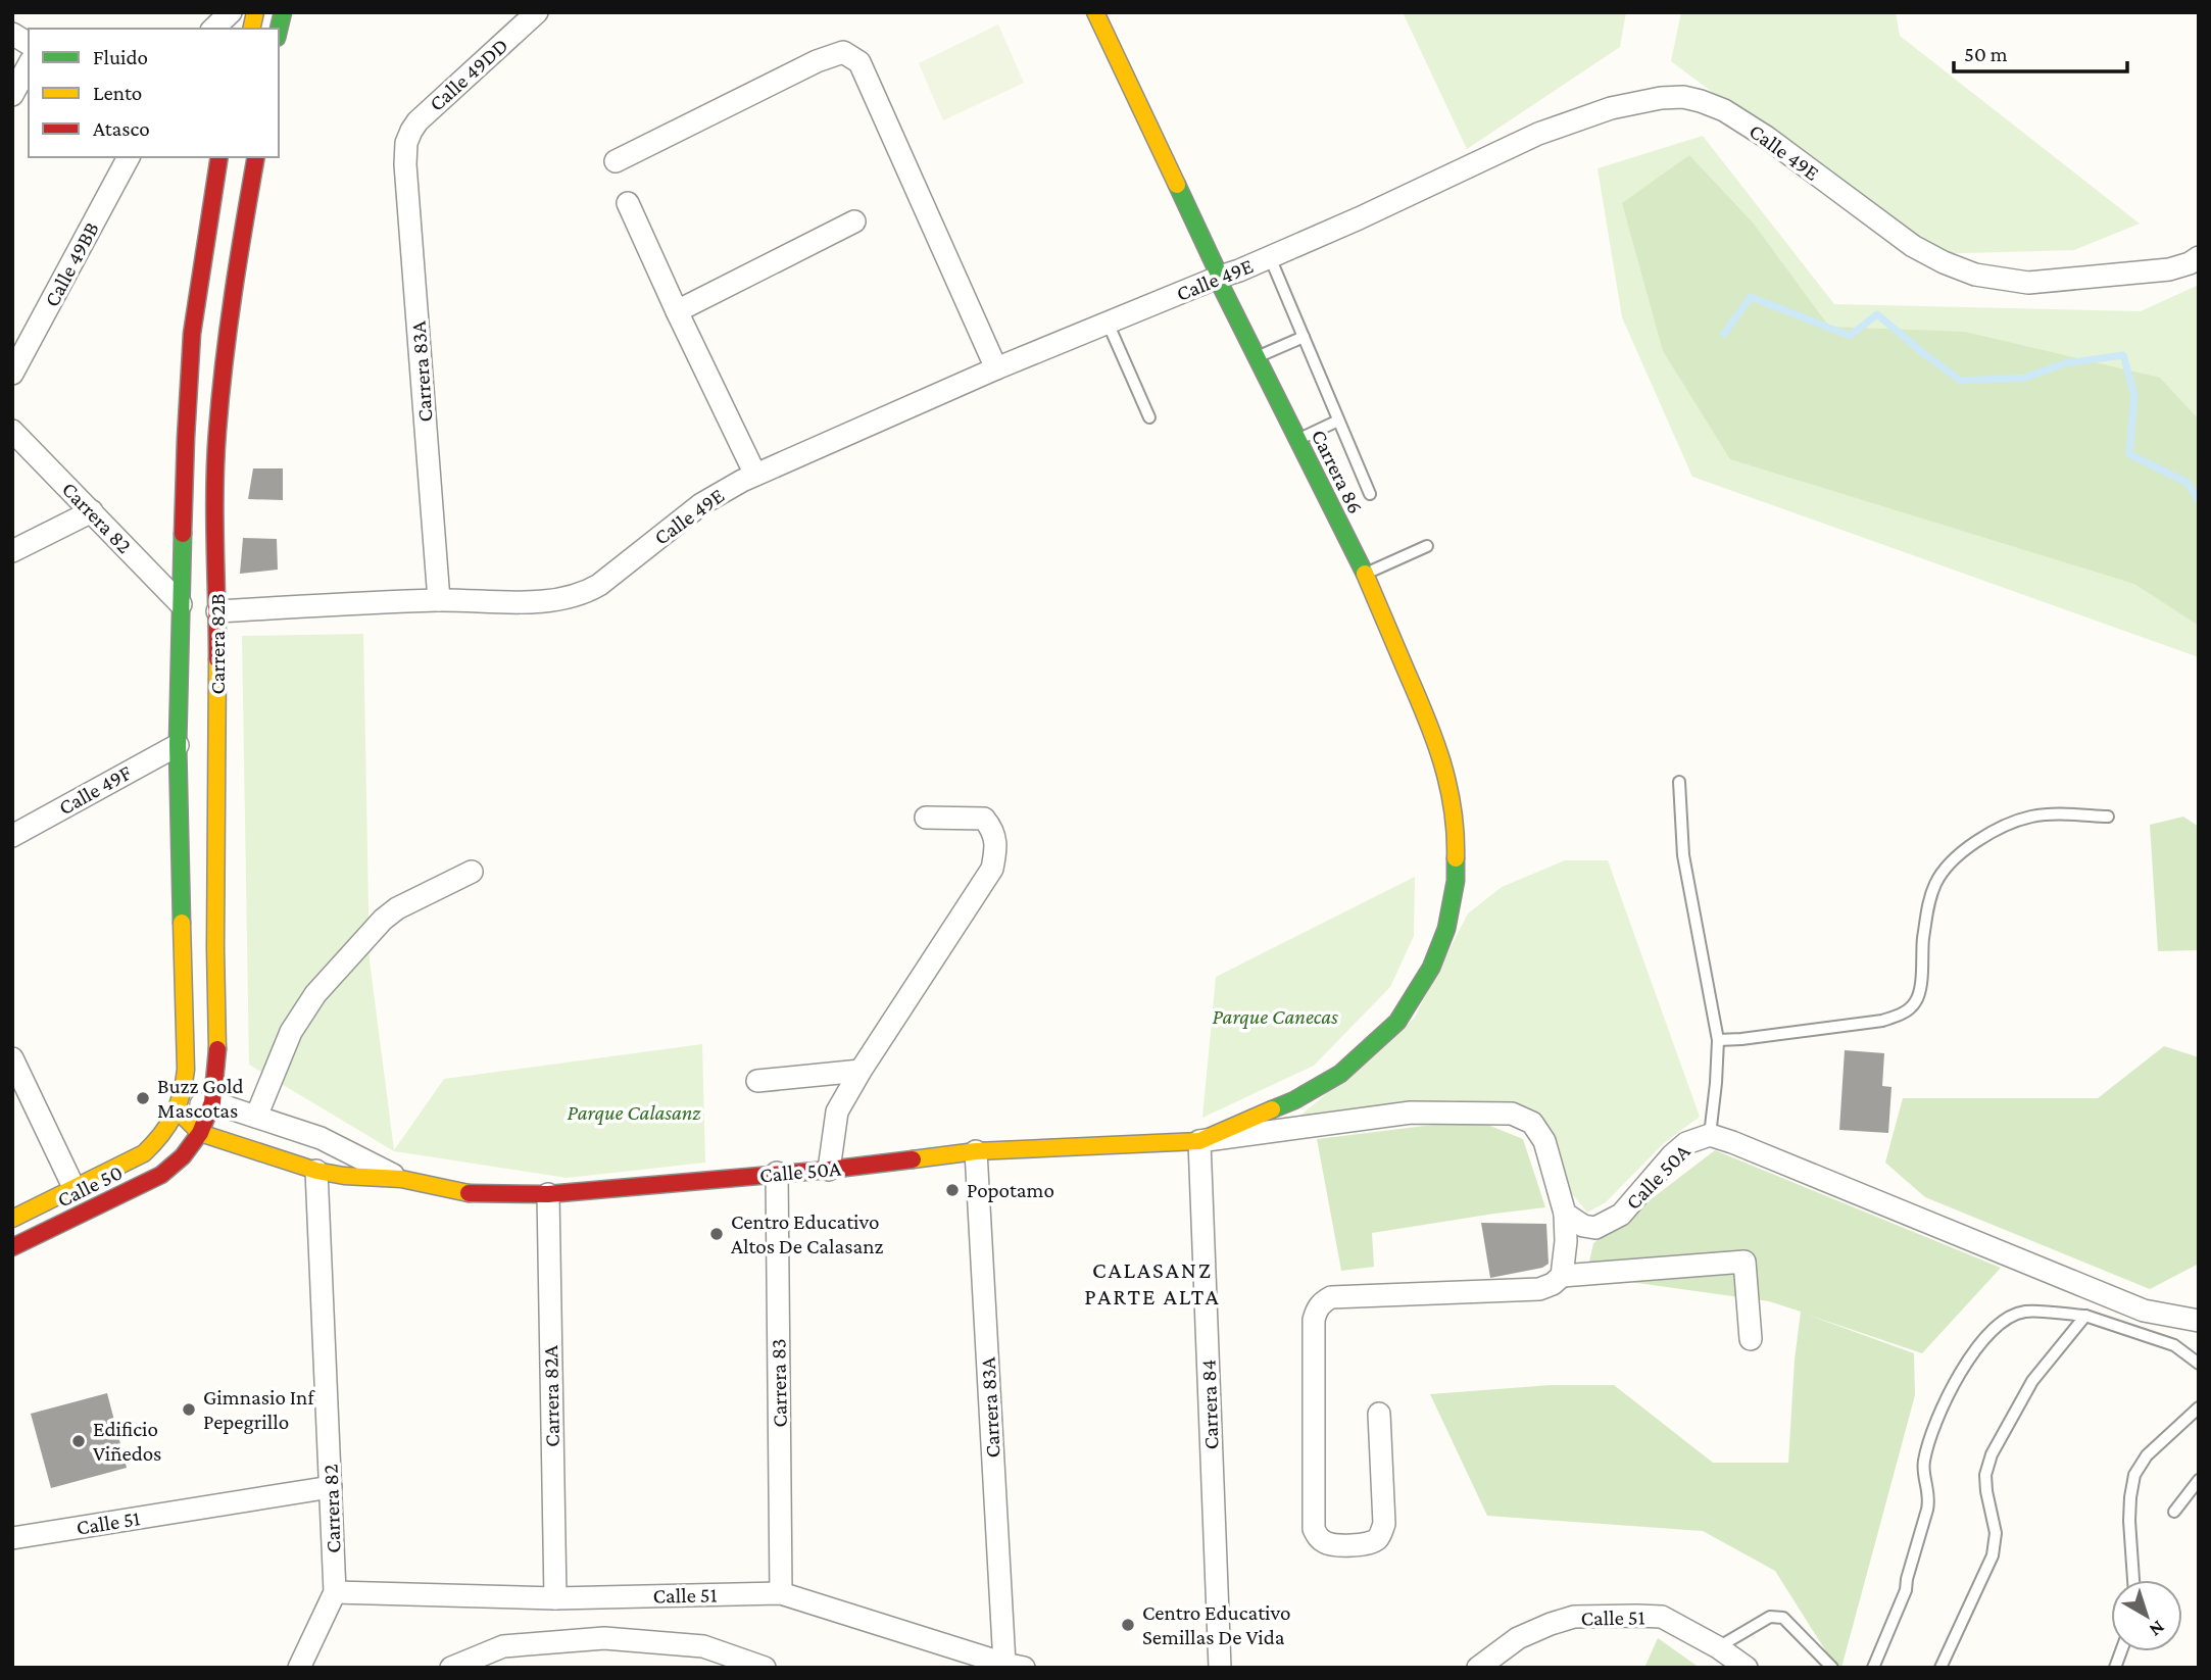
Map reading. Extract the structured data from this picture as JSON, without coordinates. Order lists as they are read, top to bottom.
{
  "streets": {
    "street": [
      "Calle 49DD",
      "Calle 49E",
      "Calle 49BB",
      "Carrera 83A",
      "Carrera 86",
      "Carrera 82",
      "Carrera 82B",
      "Calle 49F",
      "Calle 50A",
      "Calle 50",
      "Carrera 83",
      "Carrera 82A",
      "Carrera 84",
      "Calle 51"
    ]
  },
  "crossings": [
    ["Calle 49DD", "Carrera 83A"],
    ["Calle 49E", "Carrera 83A"],
    ["Calle 49E", "Carrera 86"],
    ["Calle 49E", "Carrera 82B"],
    ["Carrera 83A", "Calle 50A"],
    ["Carrera 83A", "Calle 51"],
    ["Carrera 86", "Calle 50A"],
    ["Carrera 82", "Carrera 82B"],
    ["Carrera 82", "Calle 50A"],
    ["Carrera 82", "Calle 51"],
    ["Carrera 82B", "Calle 49F"],
    ["Carrera 82B", "Calle 50A"],
    ["Carrera 82B", "Calle 50"],
    ["Calle 50A", "Carrera 83"],
    ["Calle 50A", "Carrera 82A"],
    ["Calle 50A", "Carrera 84"],
    ["Carrera 83", "Calle 51"],
    ["Carrera 82A", "Calle 51"]
  ],
  "districts": ["CALASANZ PARTE ALTA"],
  "parks": ["Parque Canecas", "Parque Calasanz"],
  "places": [
    "Buzz Gold Mascotas",
    "Popotamo",
    "Centro Educativo Altos De Calasanz",
    "Gimnasio Inf Pepegrillo",
    "Edificio Viñedos",
    "Centro Educativo Semillas De Vida"
  ],
  "legend": ["Fluido", "Lento", "Atasco"],
  "scale_bar": "50 m",
  "north": "bottom right"
}
